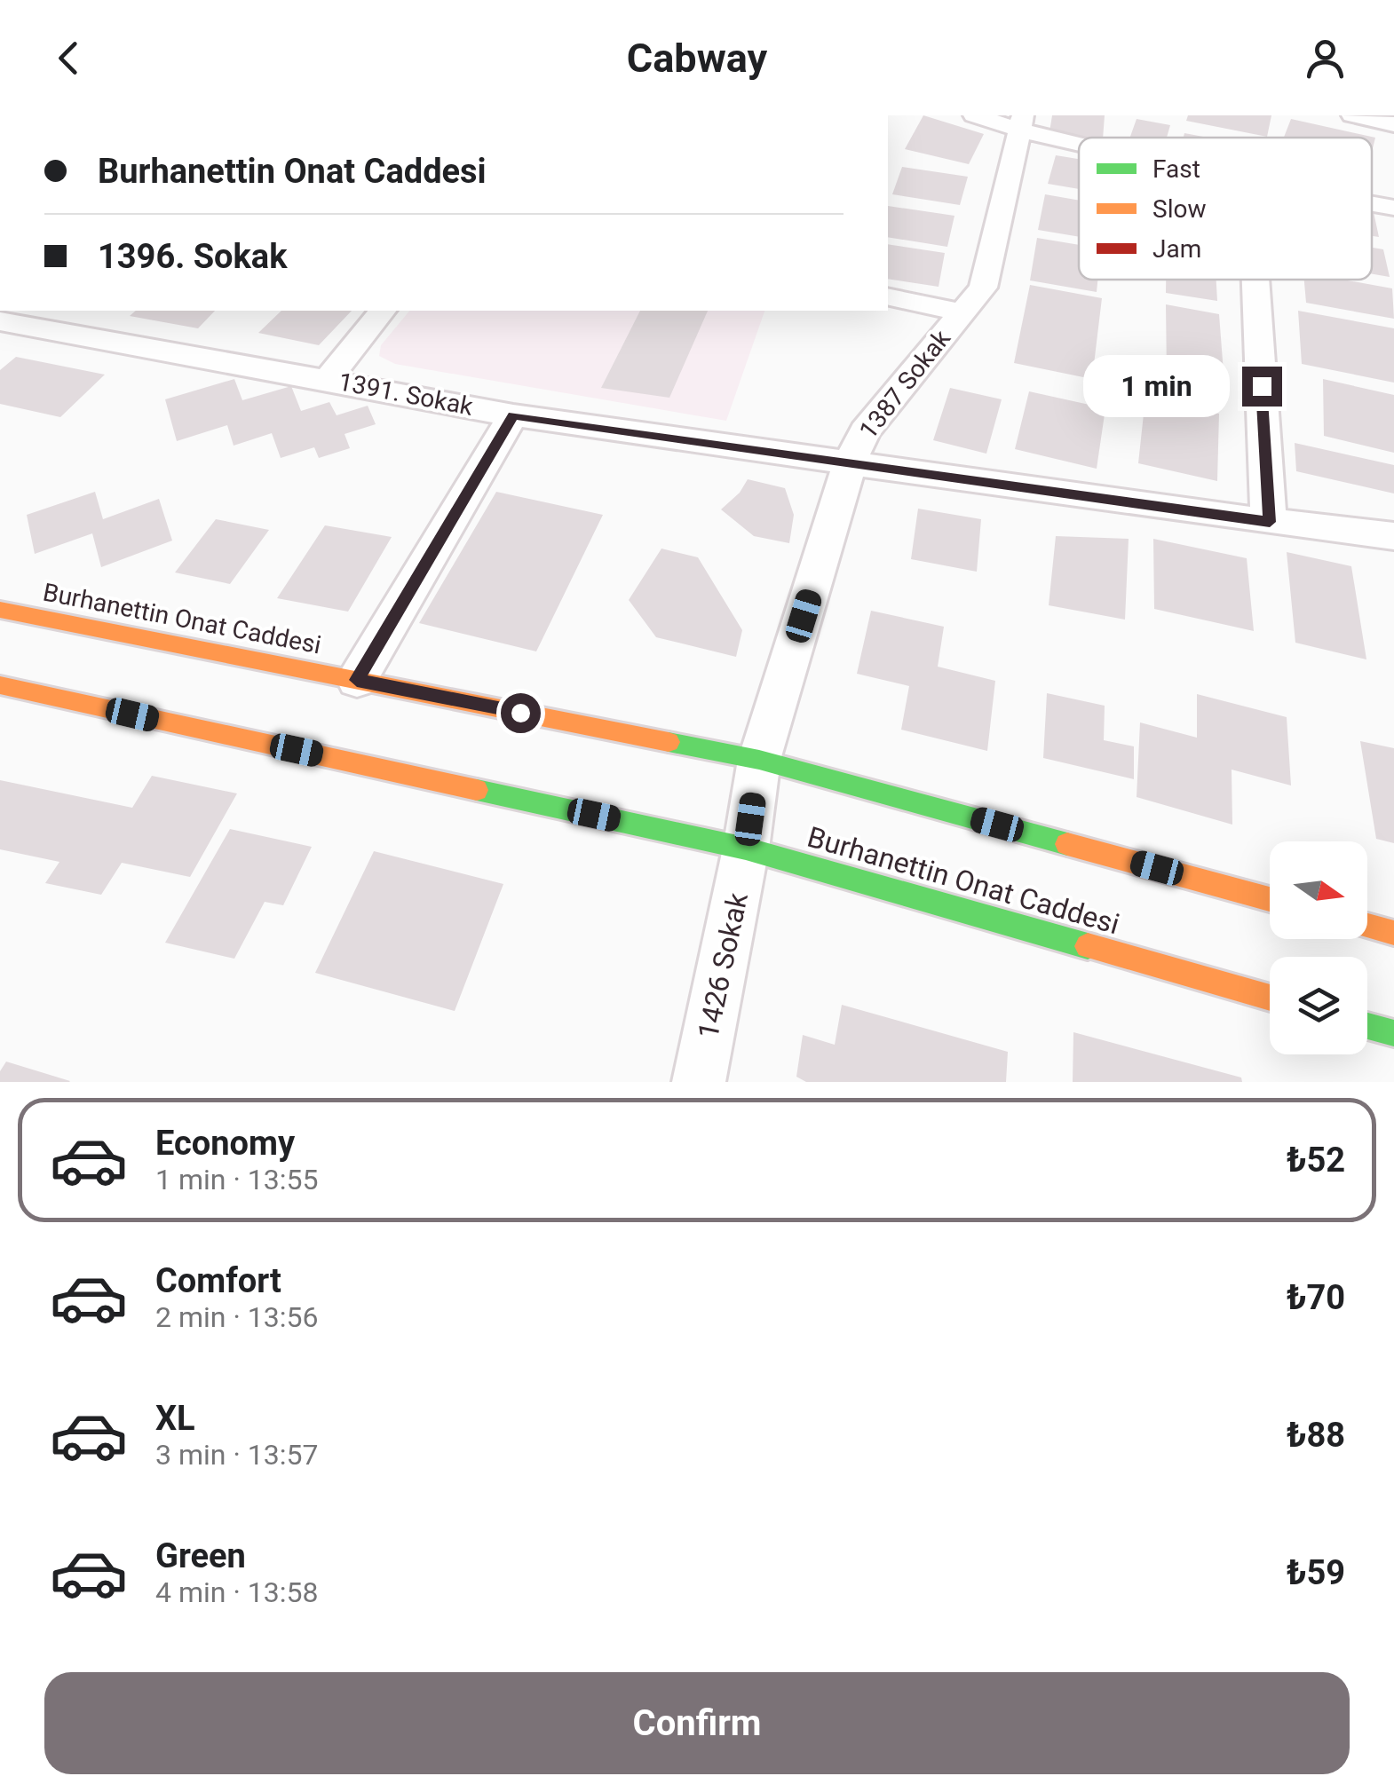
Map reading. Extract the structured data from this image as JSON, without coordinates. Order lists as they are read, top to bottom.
{
  "streets": {
    "main road": ["Burhanettin Onat Caddesi"],
    "street": ["1387 Sokak", "1391. Sokak", "1426 Sokak"]
  },
  "crossings": [
    ["1387 Sokak", "1391. Sokak"],
    ["1387 Sokak", "Burhanettin Onat Caddesi"],
    ["1387 Sokak", "1426 Sokak"],
    ["Burhanettin Onat Caddesi", "1426 Sokak"]
  ],
  "legend": ["Fast", "Slow", "Jam"],
  "north": "right",
  "page": {
    "header": "Cabway",
    "banner": ["Burhanettin Onat Caddesi", "1396. Sokak"],
    "bubble": "1 min",
    "list": [
      {
        "name": "Economy",
        "note": "1 min · 13:55",
        "value": "₺52"
      },
      {
        "name": "Comfort",
        "note": "2 min · 13:56",
        "value": "₺70"
      },
      {
        "name": "XL",
        "note": "3 min · 13:57",
        "value": "₺88"
      },
      {
        "name": "Green",
        "note": "4 min · 13:58",
        "value": "₺59"
      }
    ],
    "buttons": "Confirm"
  }
}
